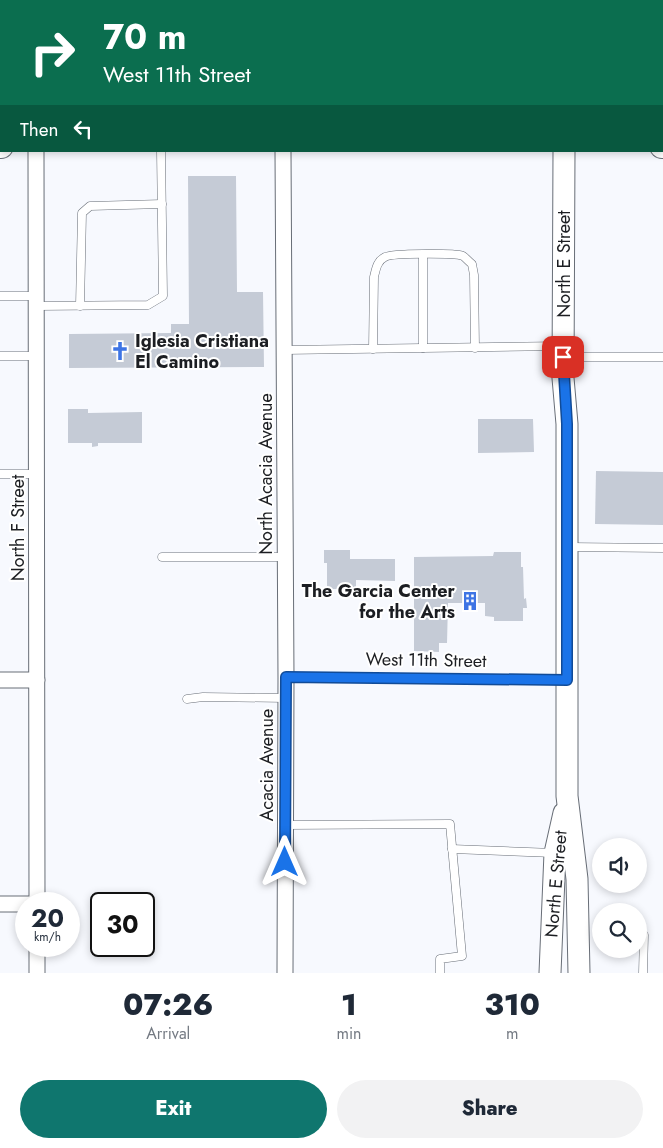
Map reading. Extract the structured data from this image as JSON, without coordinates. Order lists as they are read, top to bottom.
{
  "streets": {
    "main road": ["North E Street"],
    "street": ["North Acacia Avenue", "North F Street", "Acacia Avenue"],
    "lane": ["West 11th Street"]
  },
  "crossings": [
    ["North E Street", "West 11th Street"],
    ["North Acacia Avenue", "West 11th Street"],
    ["North Acacia Avenue", "Acacia Avenue"],
    ["West 11th Street", "Acacia Avenue"]
  ],
  "places": {
    "church": ["Iglesia Cristiana El Camino"],
    "building": ["The Garcia Center for the Arts"]
  },
  "page": {
    "turn": ["70 m", "West 11th Street"],
    "then": "Then",
    "speed": "20 km/h",
    "limit": "30",
    "eta": [
      "07:26",
      "Arrival",
      "1",
      "min",
      "310",
      "m"
    ],
    "buttons": ["Exit", "Share"]
  }
}
